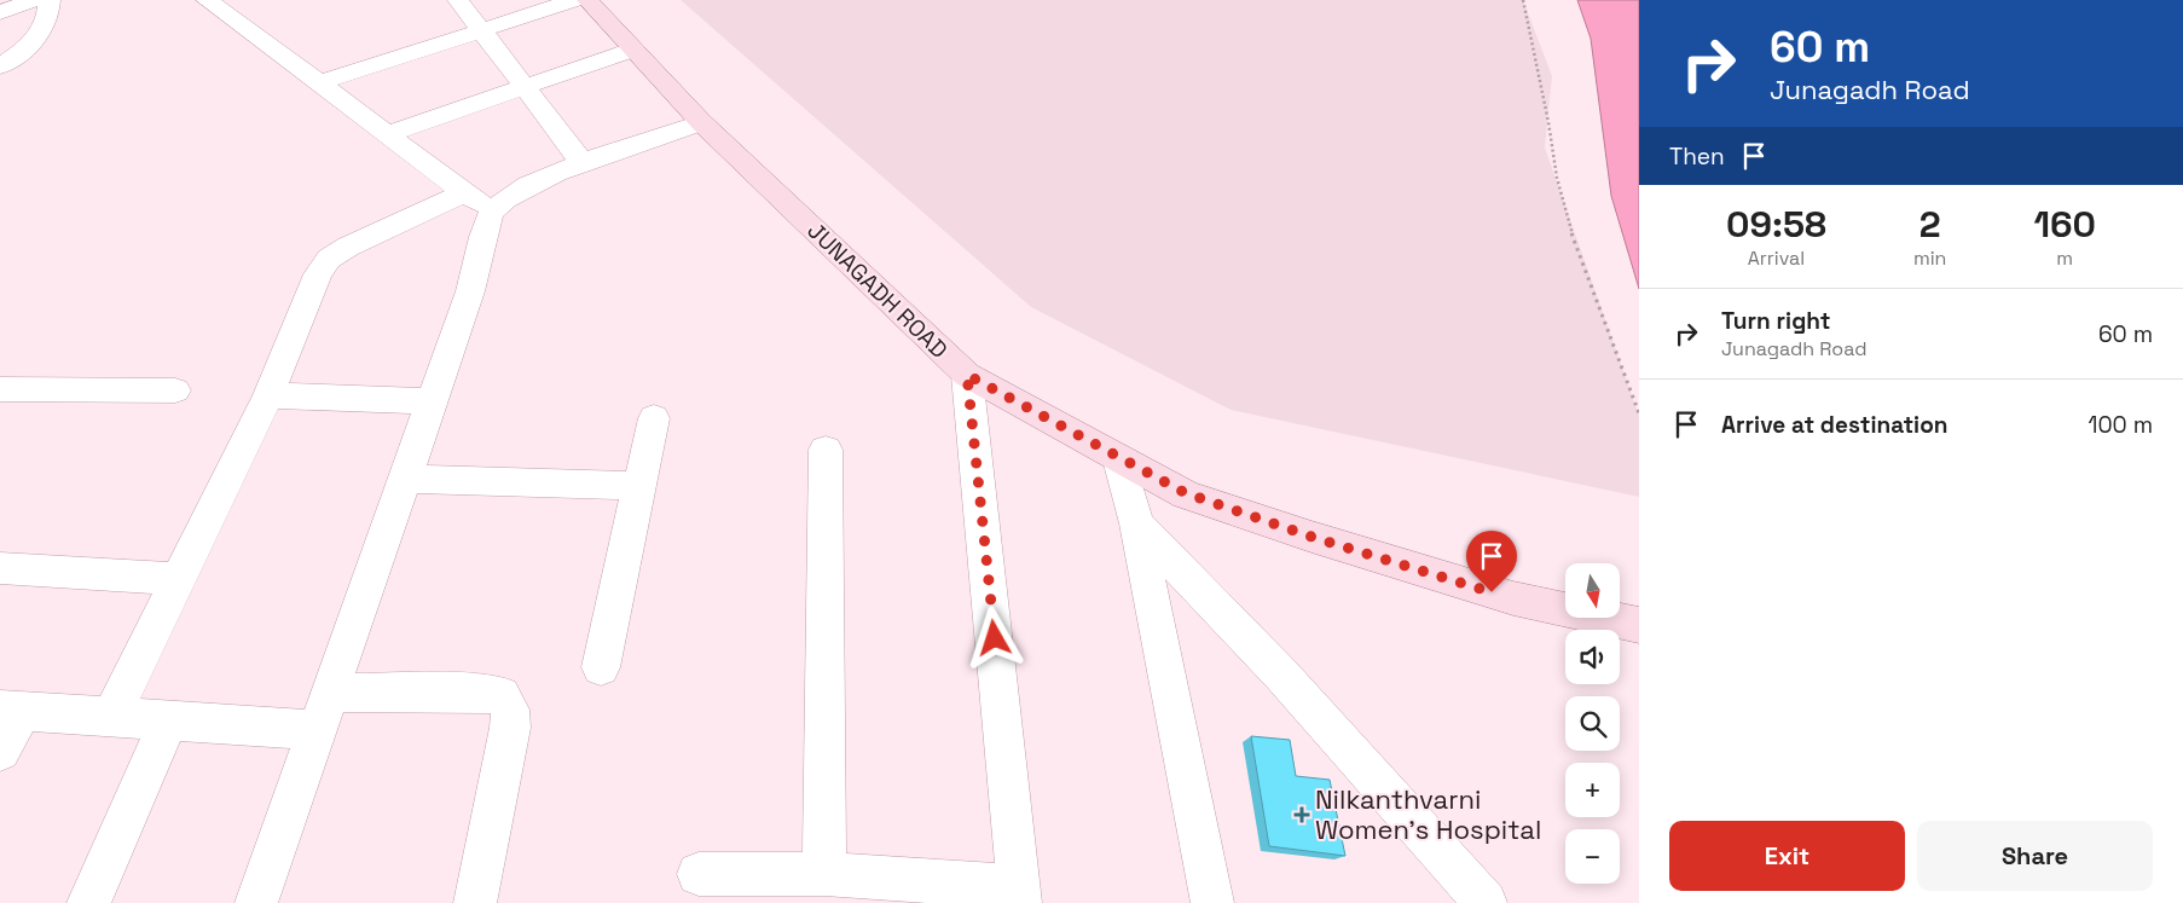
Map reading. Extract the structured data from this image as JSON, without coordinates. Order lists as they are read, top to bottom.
{
  "streets": {
    "main road": ["JUNAGADH ROAD"]
  },
  "places": {
    "health": ["Nilkanthvarni Women's Hospital"]
  },
  "north": "bottom",
  "page": {
    "turn": ["60 m", "Junagadh Road"],
    "then": "Then",
    "eta": [
      "09:58",
      "Arrival",
      "2",
      "min",
      "160",
      "m"
    ],
    "list": [
      {
        "name": "Turn right",
        "note": "Junagadh Road",
        "value": "60 m"
      },
      {
        "name": "Arrive at destination",
        "value": "100 m"
      }
    ],
    "map_buttons": ["+", "−"],
    "buttons": ["Exit", "Share"]
  }
}
